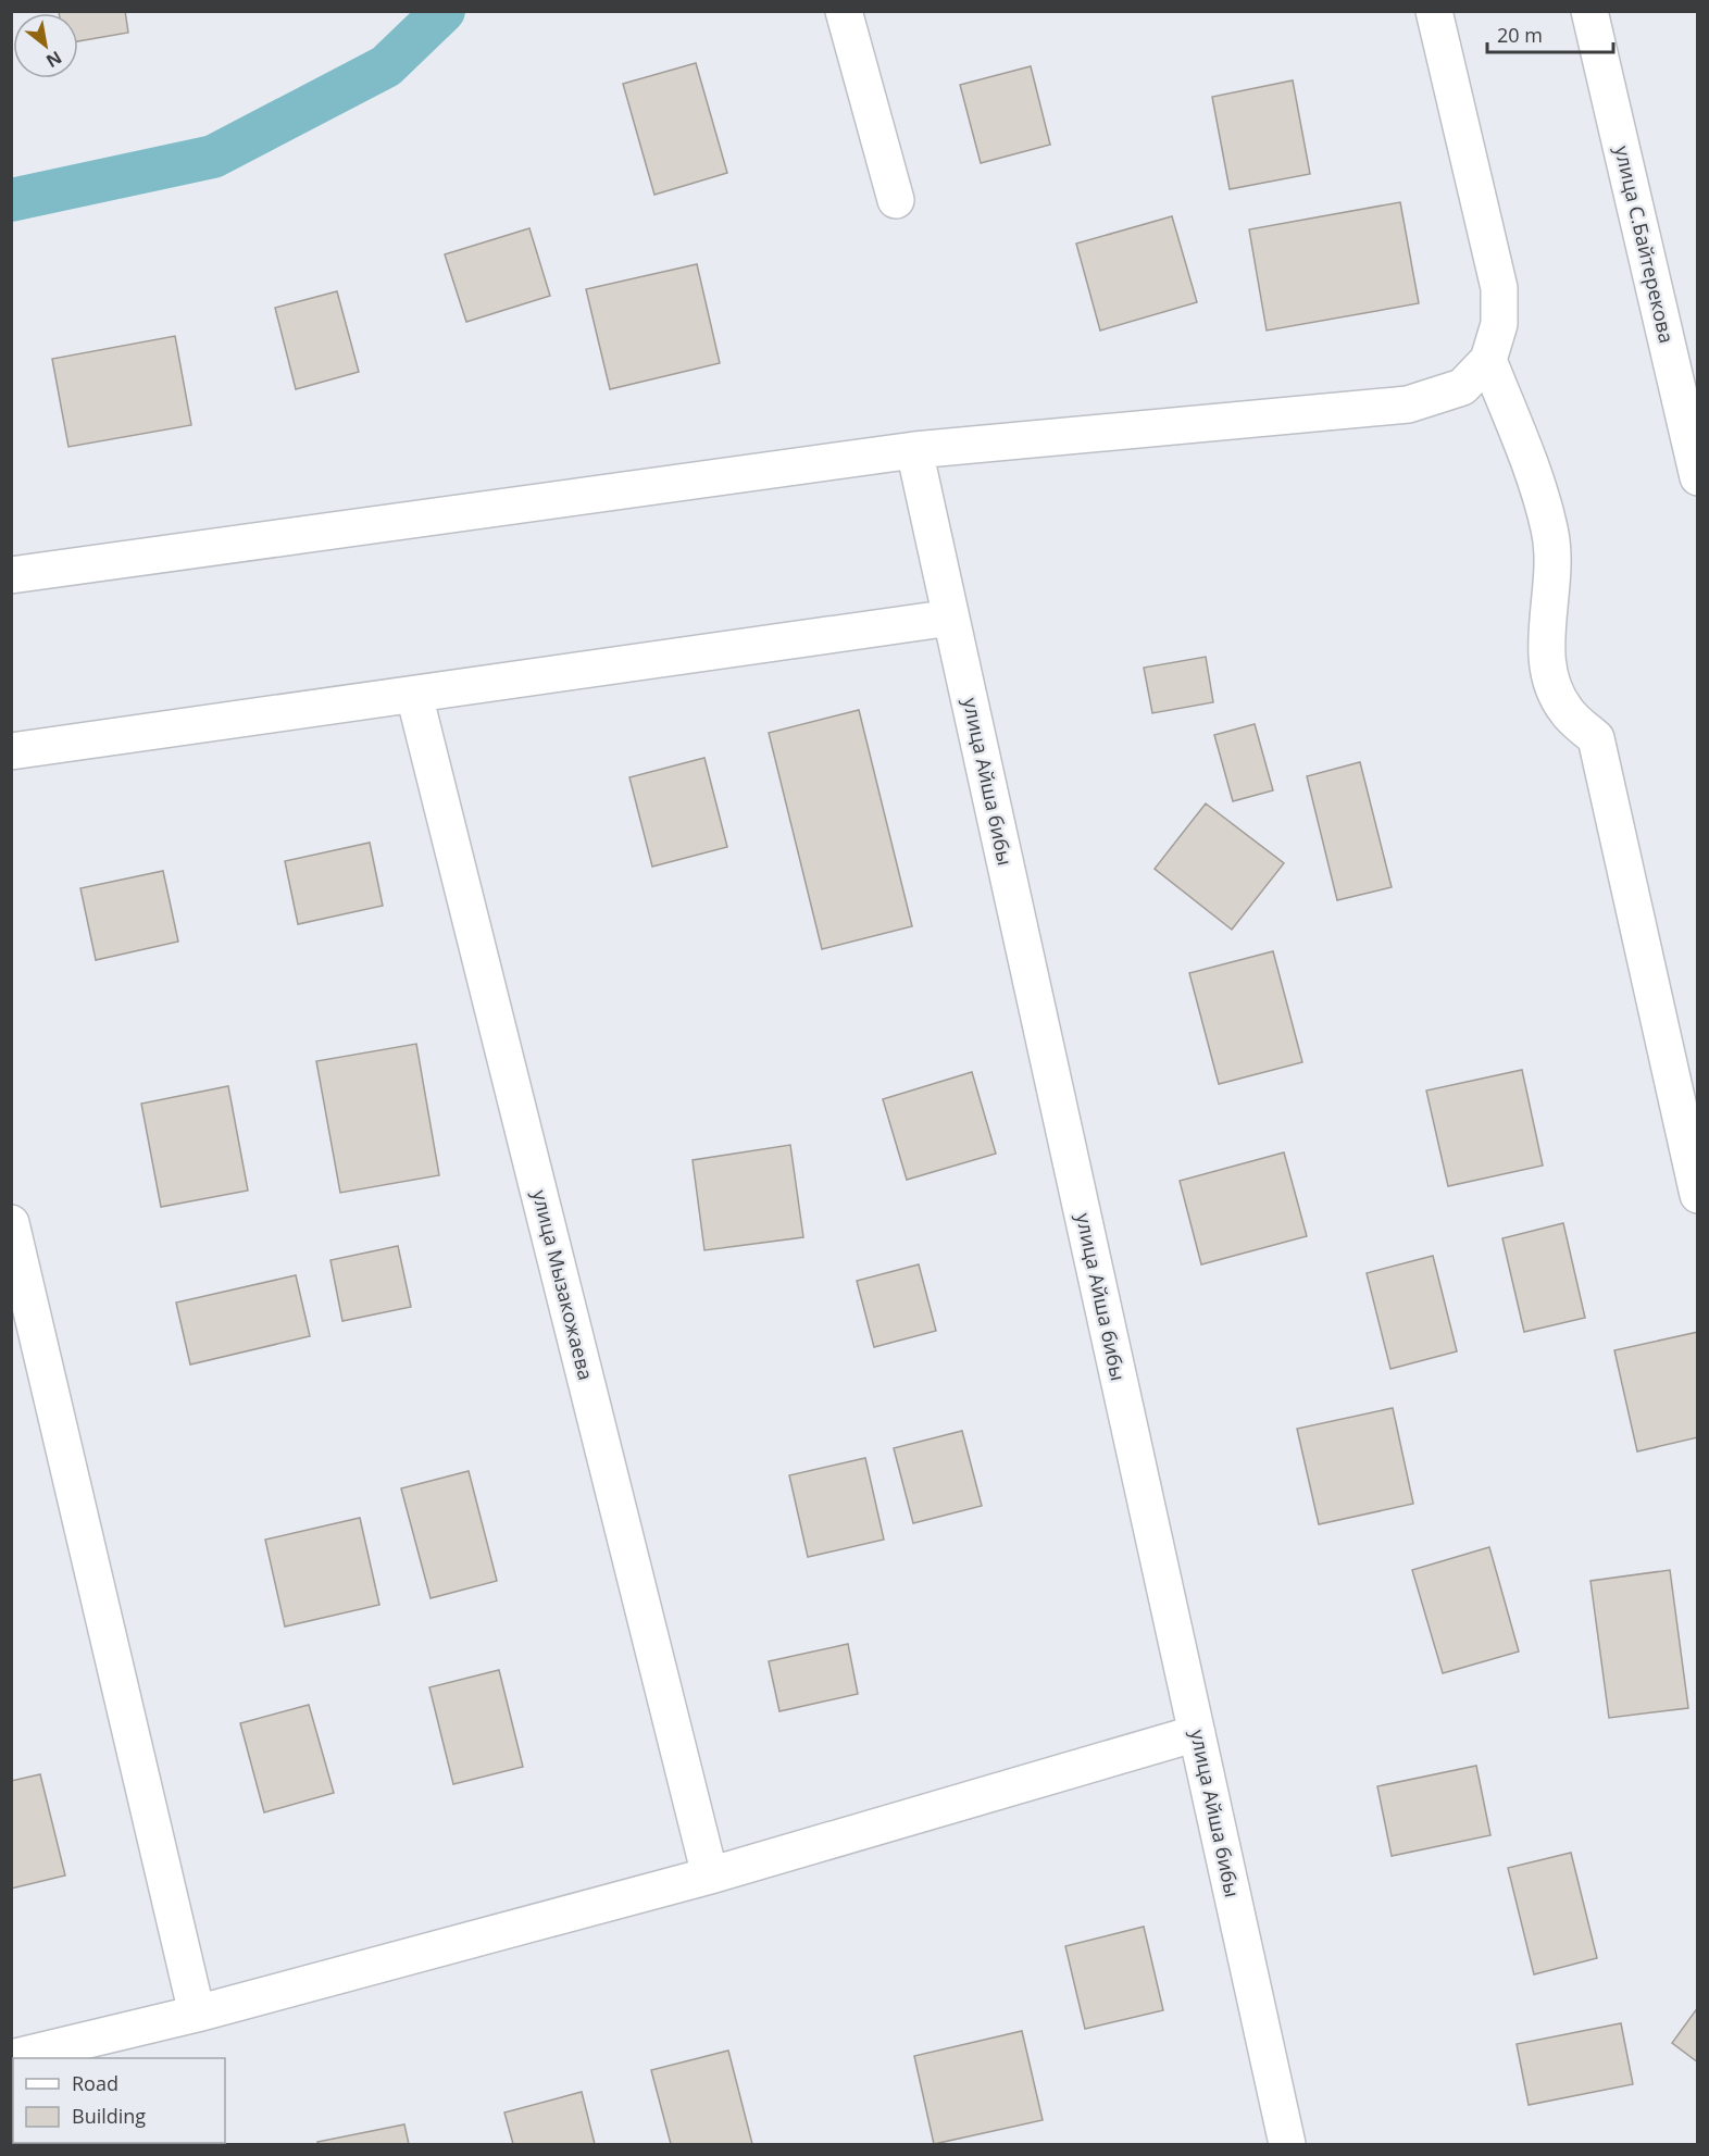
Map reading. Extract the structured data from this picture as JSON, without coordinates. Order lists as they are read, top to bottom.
{
  "streets": {
    "street": ["улица С.Байтерекова", "улица Айша бибы", "улица Мызакожаева"]
  },
  "legend": ["Road", "Building"],
  "scale_bar": "20 m",
  "north": "bottom right"
}
